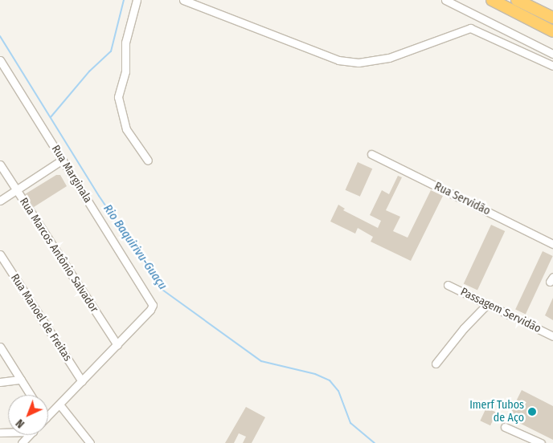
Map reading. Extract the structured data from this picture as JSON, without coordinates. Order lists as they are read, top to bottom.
{
  "streets": {
    "street": [
      "Rua Marginala",
      "Rua Servidão",
      "Rua Marcos Antônio Salvador",
      "Passagem Servidão",
      "Rua Manoel de Freitas"
    ]
  },
  "crossings": [
    ["Rua Marginala", "Rua Marcos Antônio Salvador"]
  ],
  "water": ["Rio Baquirivu-Guaçu"],
  "places": ["Imerf Tubos de Aço"],
  "north": "bottom left"
}
